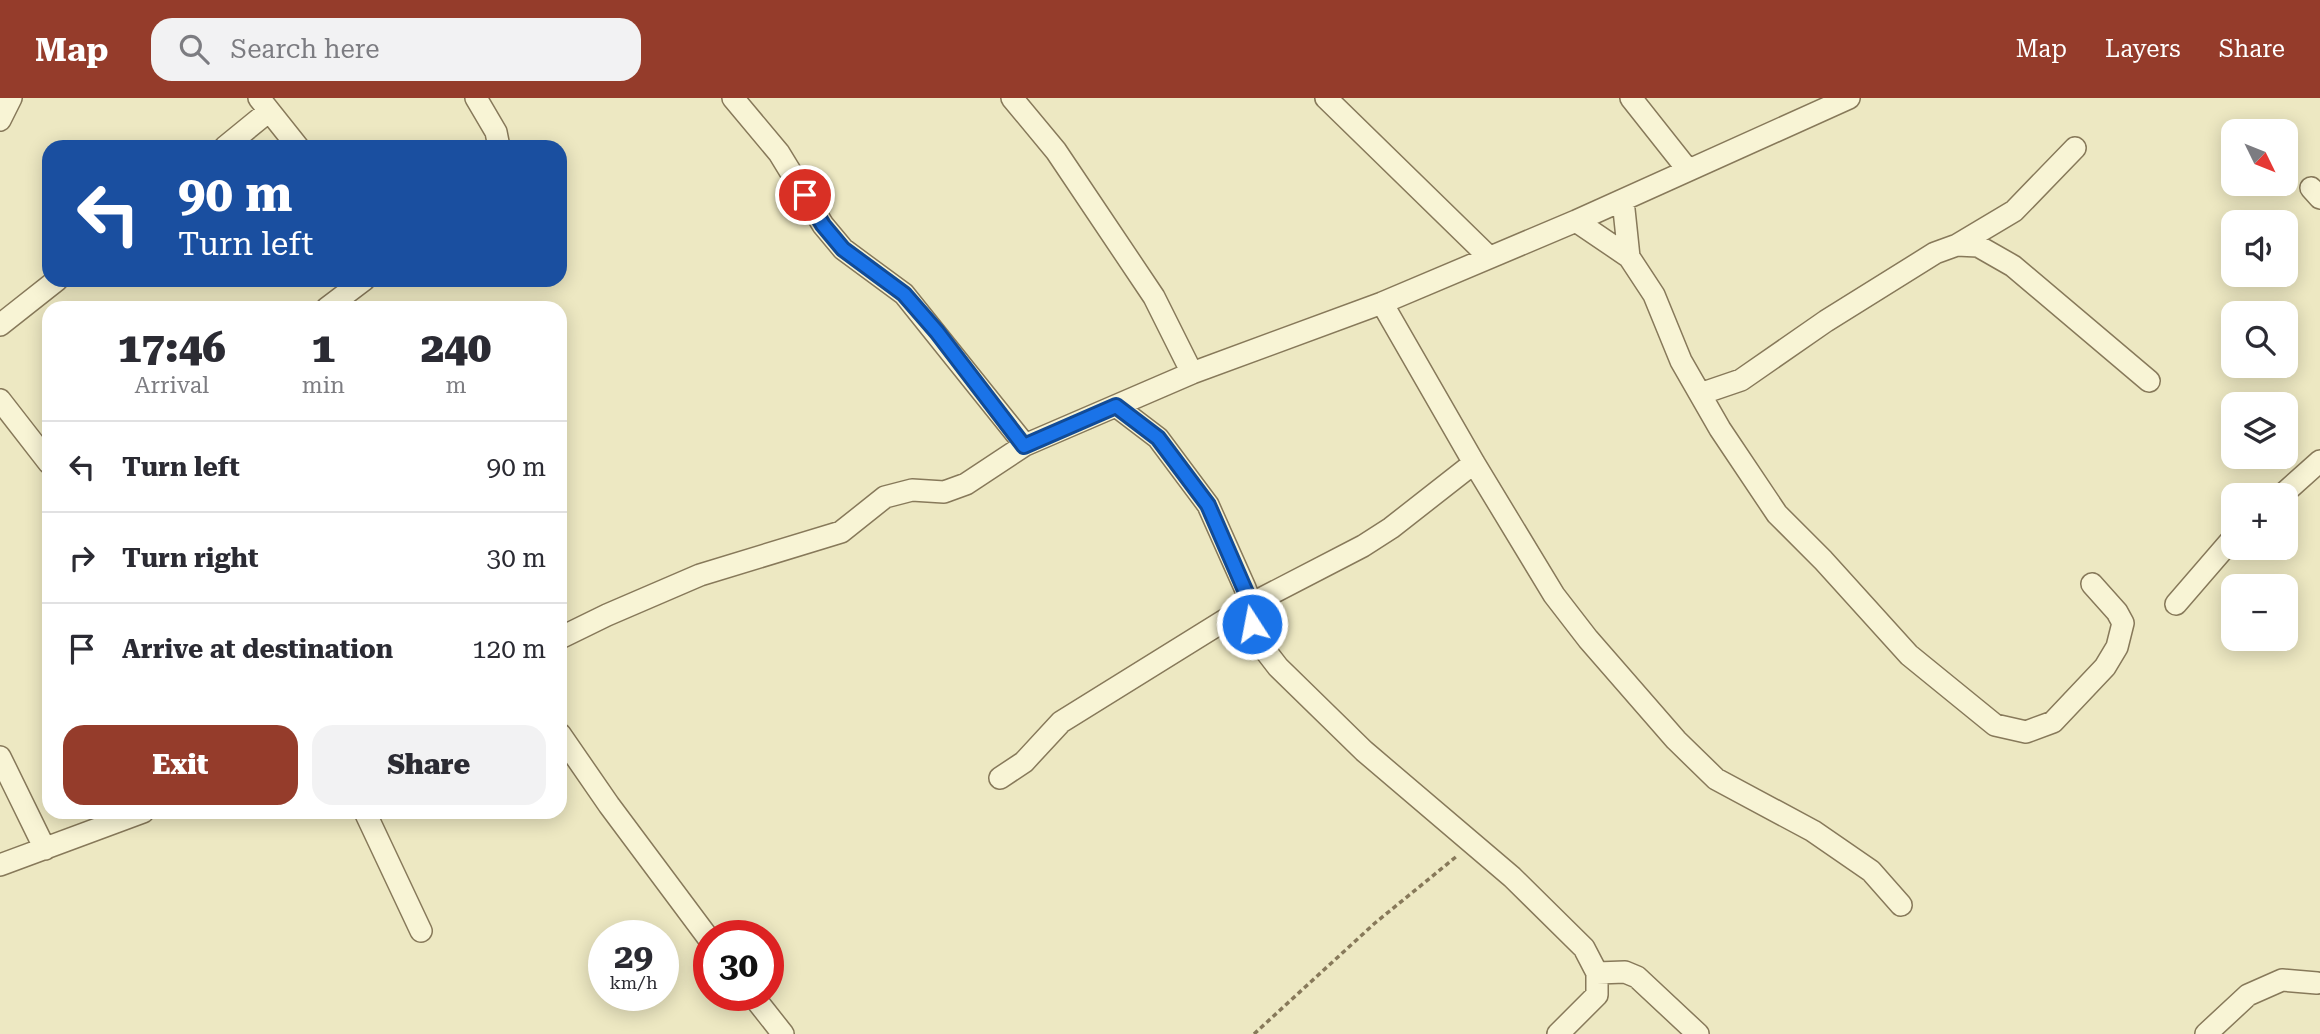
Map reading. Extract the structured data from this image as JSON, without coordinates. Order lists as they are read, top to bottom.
{
  "north": "bottom right",
  "page": {
    "header": "Map",
    "search": "Search here",
    "nav": ["Map", "Layers", "Share"],
    "map_buttons": ["+", "−"],
    "turn": ["90 m", "Turn left"],
    "eta": [
      "17:46",
      "Arrival",
      "1",
      "min",
      "240",
      "m"
    ],
    "list": [
      {
        "name": "Turn left",
        "value": "90 m"
      },
      {
        "name": "Turn right",
        "value": "30 m"
      },
      {
        "name": "Arrive at destination",
        "value": "120 m"
      }
    ],
    "buttons": ["Exit", "Share"],
    "speed": "29 km/h",
    "limit": "30"
  }
}
